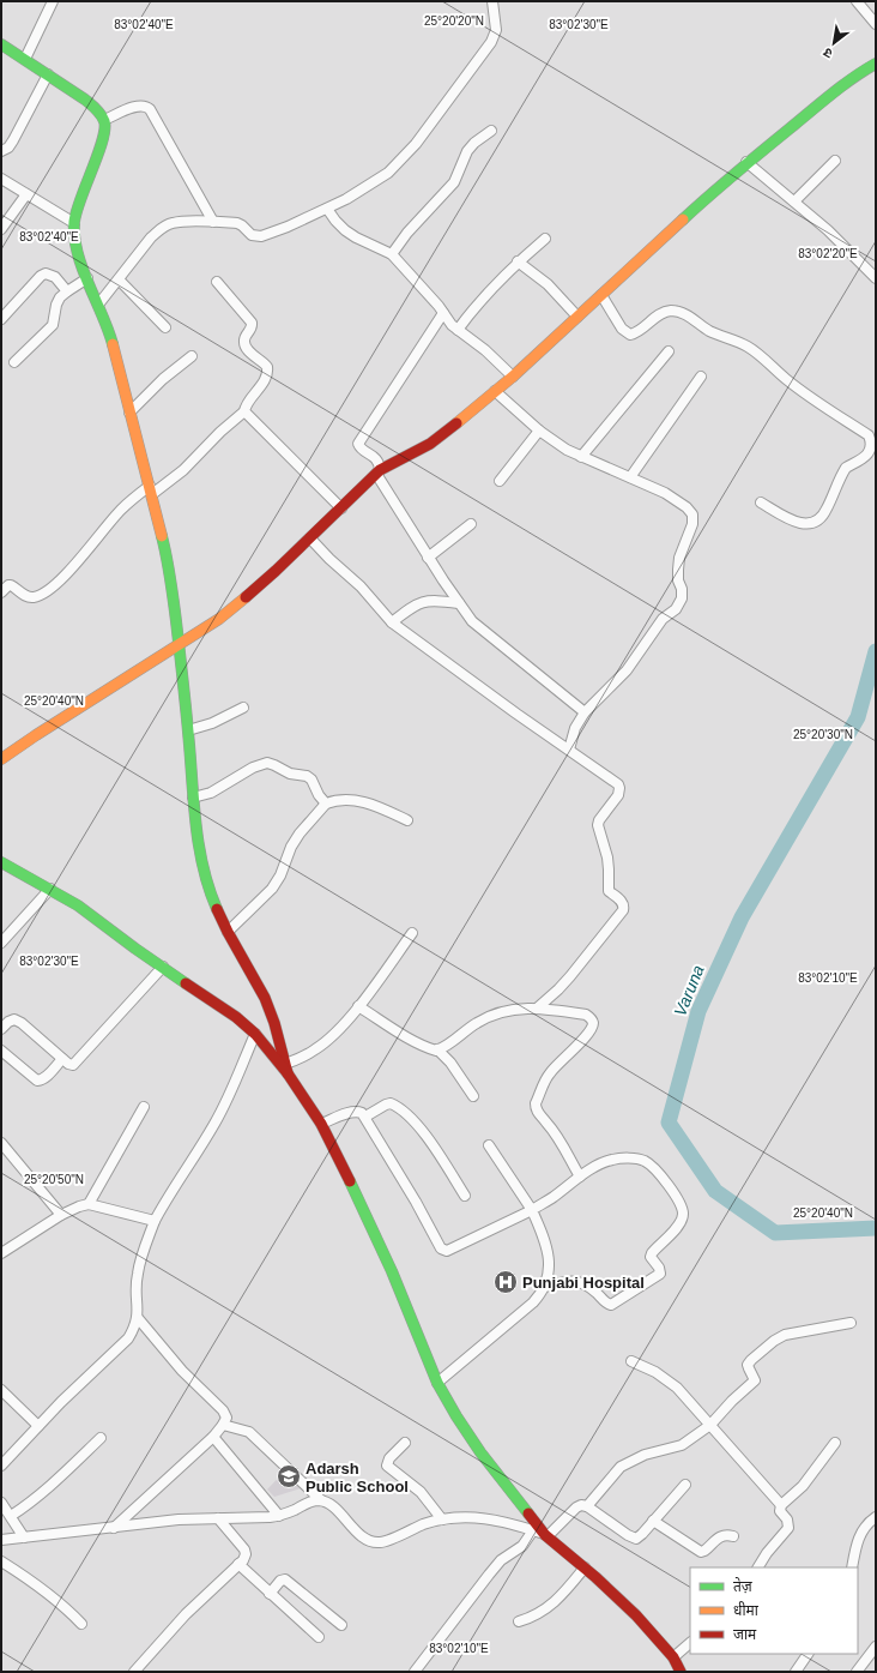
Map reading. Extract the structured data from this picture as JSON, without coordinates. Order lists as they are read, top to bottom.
{
  "water": ["Varuna"],
  "places": {
    "hospital": ["Punjabi Hospital"],
    "school or university": ["Adarsh Public School"]
  },
  "legend": ["तेज़", "धीमा", "जाम"],
  "north": "bottom left",
  "coordinates": [
    "25°20'20\"N",
    "83°02'40\"E",
    "83°02'30\"E",
    "83°02'20\"E",
    "25°20'40\"N",
    "25°20'30\"N",
    "83°02'10\"E",
    "25°20'50\"N"
  ]
}
